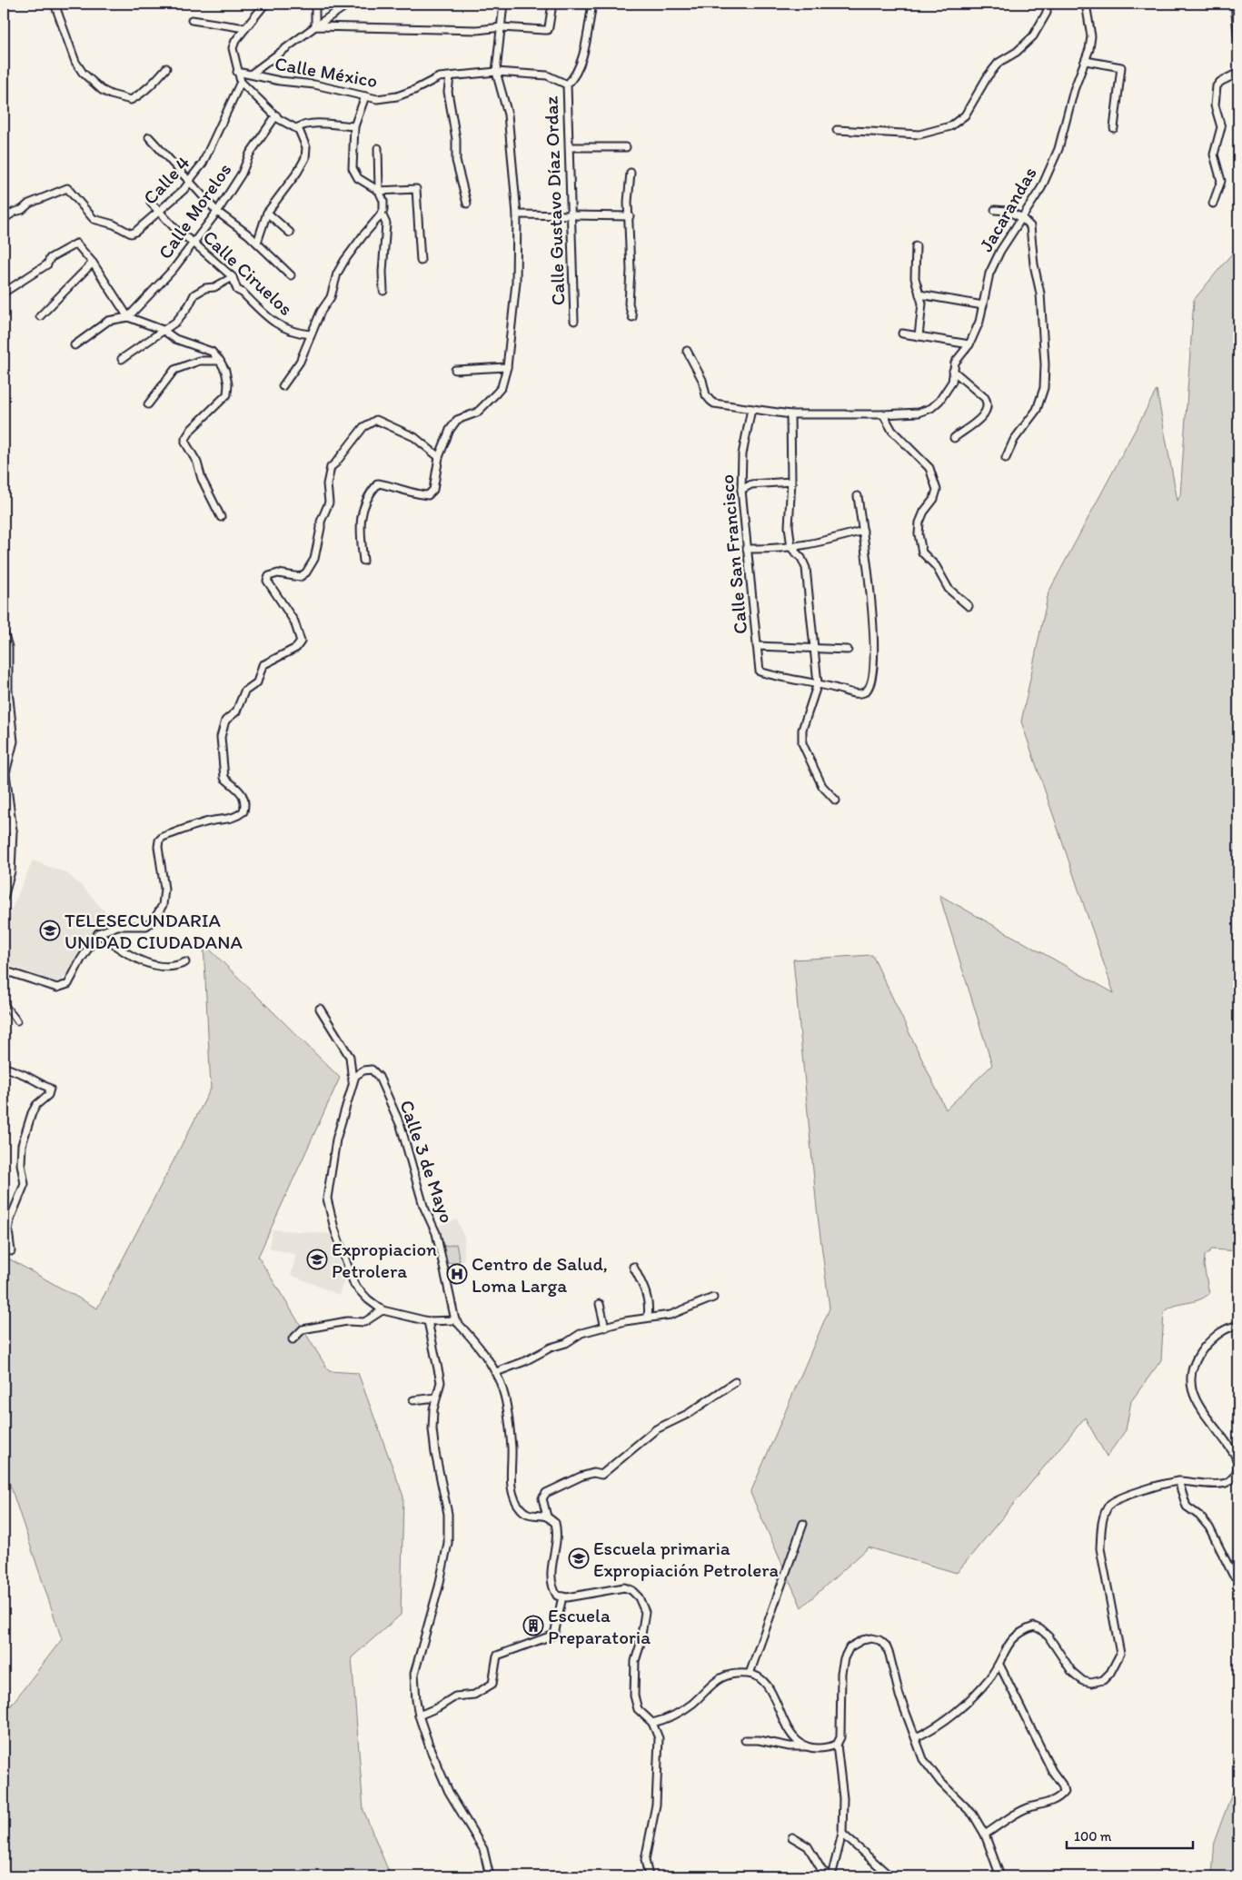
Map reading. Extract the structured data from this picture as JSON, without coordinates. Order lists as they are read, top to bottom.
{
  "streets": {
    "street": [
      "Calle México",
      "Calle 4",
      "Calle Gustavo Díaz Ordaz",
      "Jacarandas",
      "Calle Morelos",
      "Calle Ciruelos",
      "Calle San Francisco",
      "Calle 3 de Mayo"
    ]
  },
  "crossings": [
    ["Calle México", "Calle Gustavo Díaz Ordaz"],
    ["Calle 4", "Calle Ciruelos"],
    ["Calle Morelos", "Calle Ciruelos"]
  ],
  "places": {
    "school or university": ["TELESECUNDARIA UNIDAD CIUDADANA", "Expropiacion Petrolera", "Escuela primaria Expropiación Petrolera"],
    "hospital": ["Centro de Salud, Loma Larga"],
    "building": ["Escuela Preparatoria"]
  },
  "scale_bar": "100 m"
}
